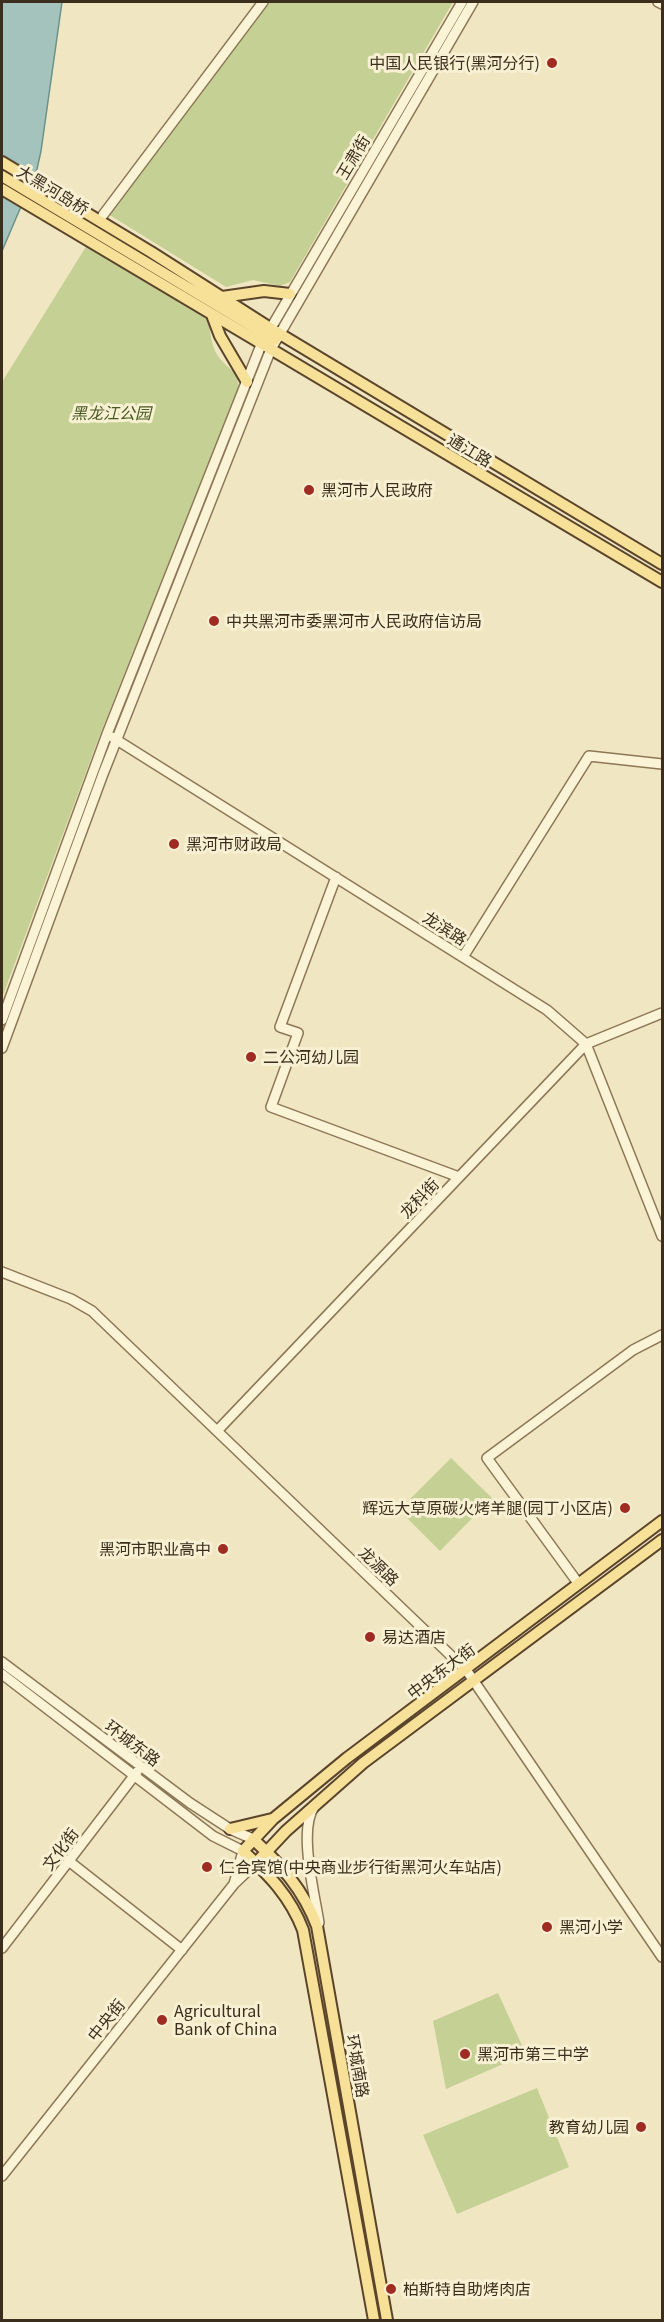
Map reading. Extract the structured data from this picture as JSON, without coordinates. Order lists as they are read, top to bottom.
{
  "streets": {
    "main road": [
      "大黑河岛桥",
      "通江路",
      "中央东大街",
      "环城南路"
    ],
    "street": [
      "王肃街",
      "龙滨路",
      "龙科街",
      "龙源路",
      "环城东路",
      "文化街",
      "中央街"
    ]
  },
  "crossings": [
    ["王肃街", "通江路"],
    ["大黑河岛桥", "通江路"],
    ["龙滨路", "龙科街"],
    ["龙科街", "龙源路"],
    ["龙源路", "中央东大街"],
    ["中央东大街", "环城东路"],
    ["中央东大街", "环城南路"],
    ["环城东路", "文化街"],
    ["环城东路", "环城南路"]
  ],
  "parks": ["黑龙江公园"],
  "places": [
    "中国人民银行(黑河分行)",
    "黑河市人民政府",
    "中共黑河市委黑河市人民政府信访局",
    "黑河市财政局",
    "二公河幼儿园",
    "辉远大草原碳火烤羊腿(园丁小区店)",
    "黑河市职业高中",
    "易达酒店",
    "仁合宾馆(中央商业步行街黑河火车站店)",
    "黑河小学",
    "Agricultural Bank of China",
    "黑河市第三中学",
    "教育幼儿园",
    "柏斯特自助烤肉店"
  ]
}
